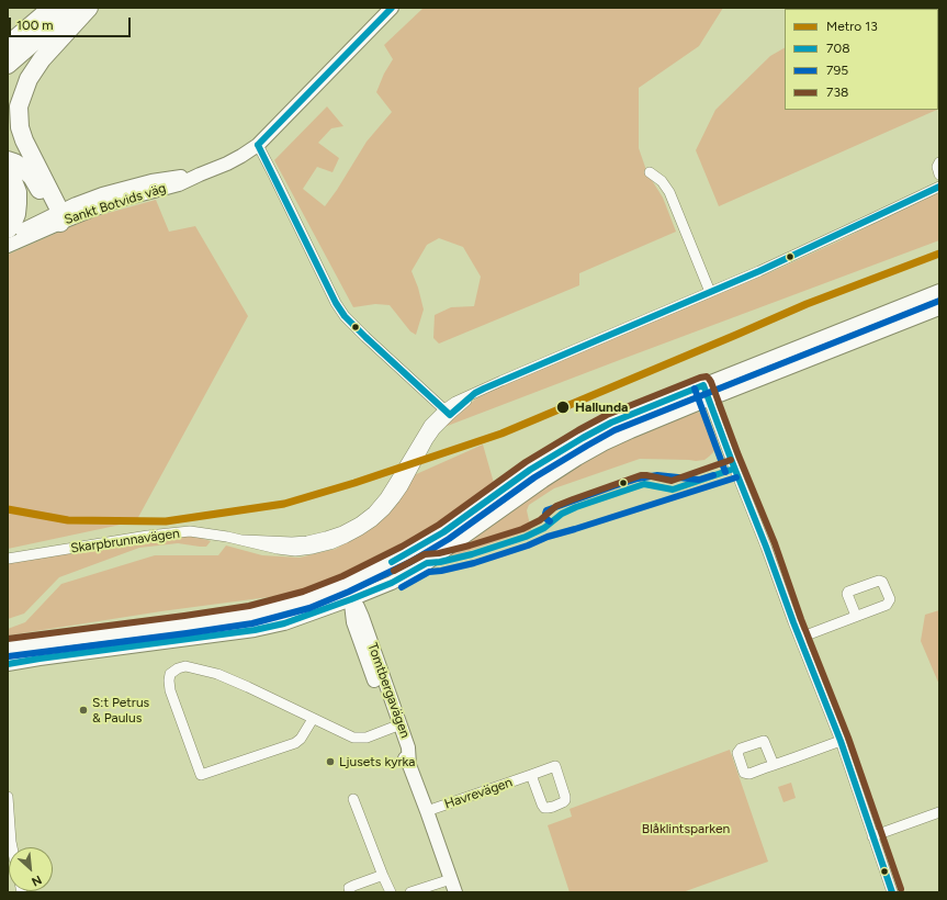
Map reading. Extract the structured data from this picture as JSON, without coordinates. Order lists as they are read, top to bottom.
{
  "streets": {
    "main road": ["Sankt Botvids väg", "Tomtbergavägen"],
    "street": ["Skarpbrunnavägen", "Havrevägen"]
  },
  "crossings": [
    ["Tomtbergavägen", "Havrevägen"]
  ],
  "parks": ["Blåklintsparken"],
  "places": ["Hallunda", "S:t Petrus & Paulus", "Ljusets kyrka"],
  "lines": [
    "transit line 708",
    "metro line 13",
    "transit line 795",
    "transit line 738"
  ],
  "legend": [
    "Metro 13",
    "708",
    "795",
    "738"
  ],
  "scale_bar": "100 m",
  "north": "bottom right"
}
